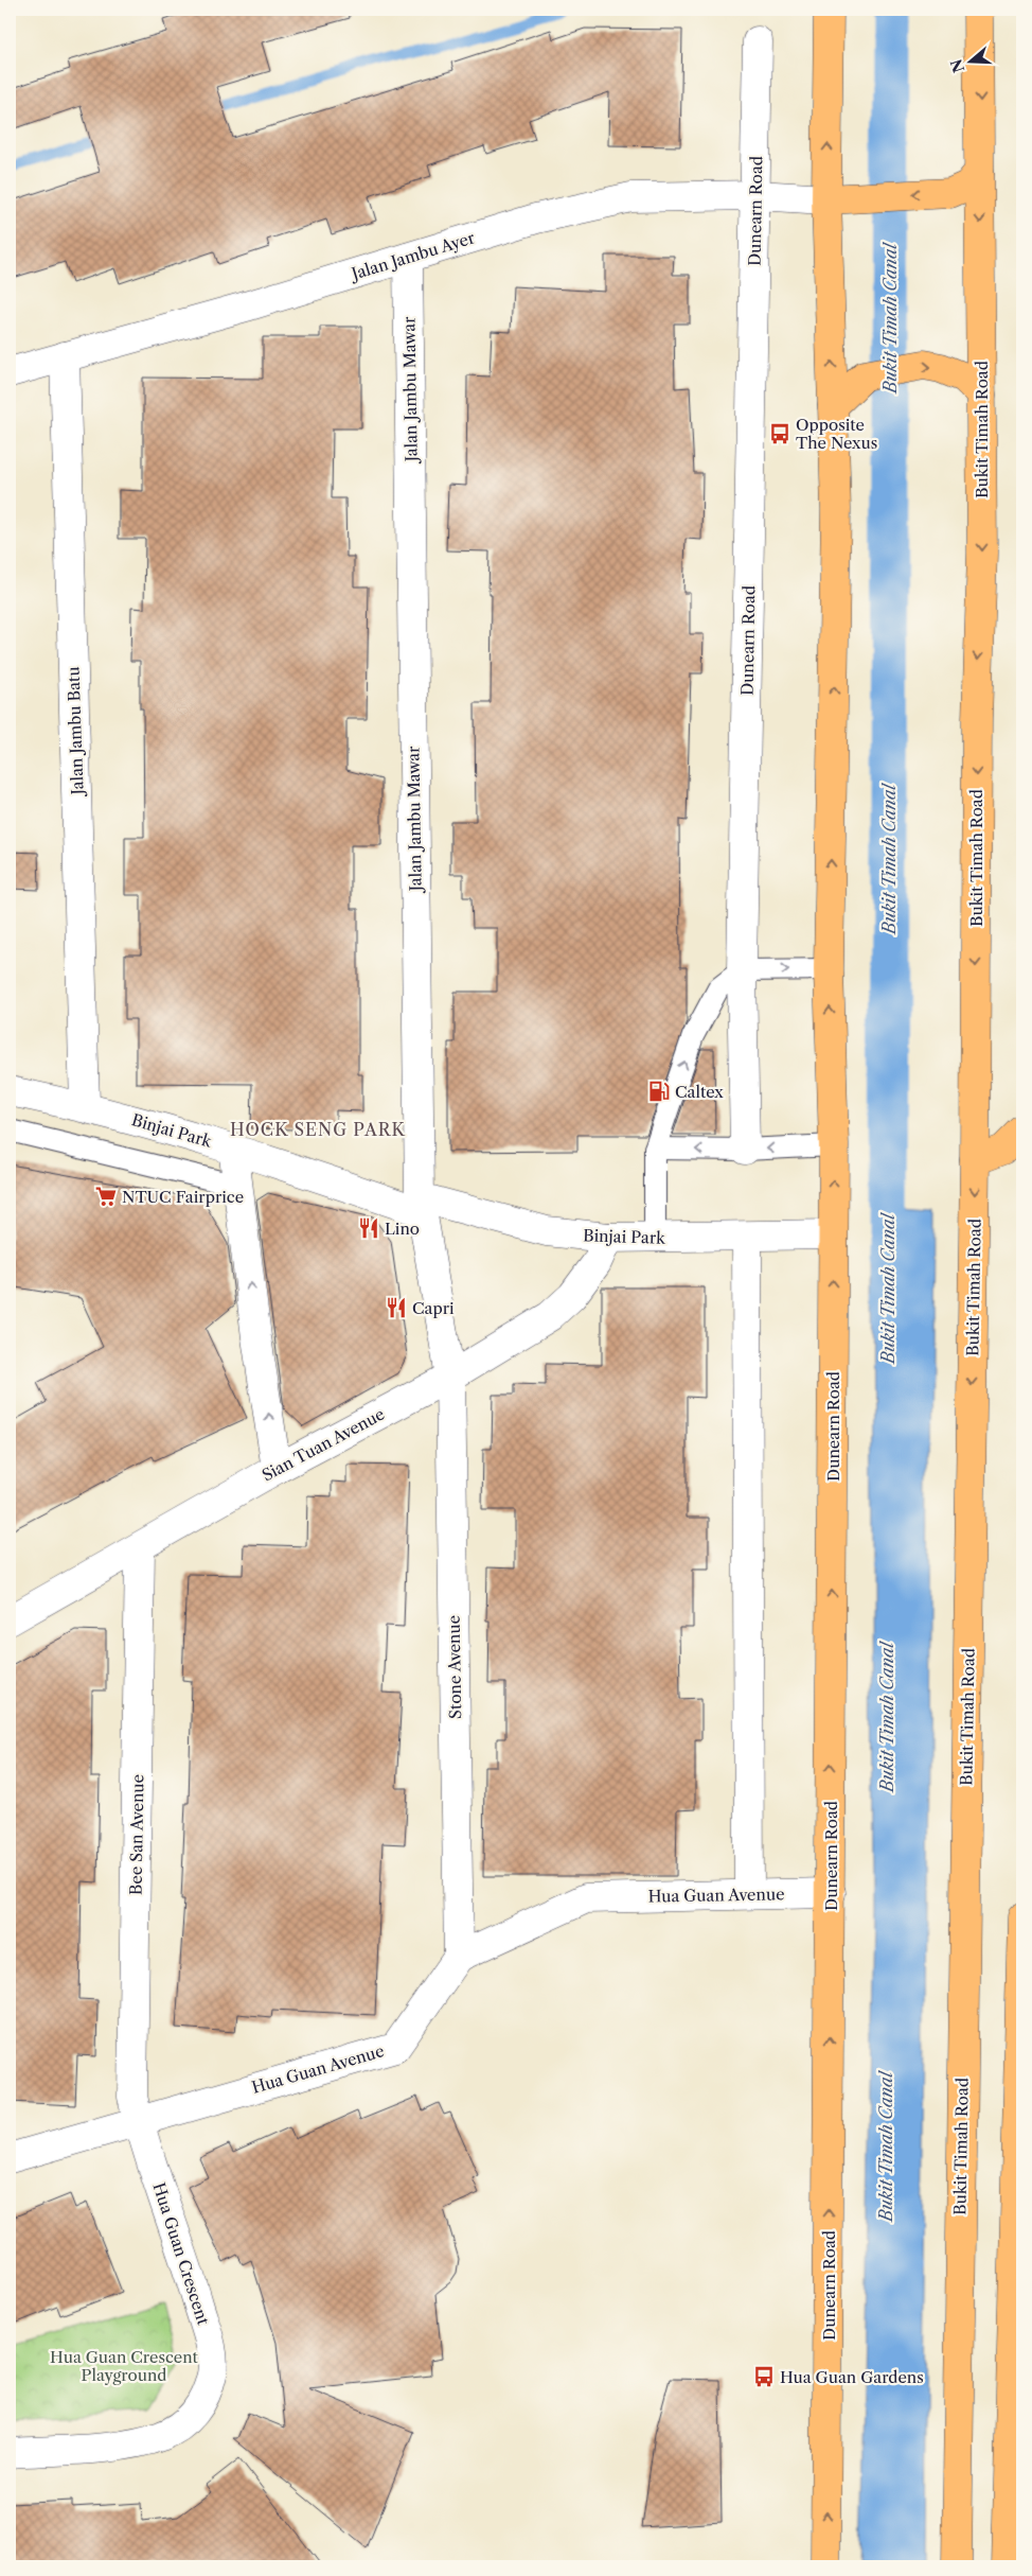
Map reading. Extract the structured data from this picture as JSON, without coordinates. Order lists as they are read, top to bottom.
{
  "streets": {
    "highway": ["Dunearn Road", "Bukit Timah Road"],
    "street": [
      "Jalan Jambu Ayer",
      "Jalan Jambu Mawar",
      "Jalan Jambu Batu",
      "Binjai Park",
      "Sian Tuan Avenue",
      "Stone Avenue",
      "Bee San Avenue",
      "Hua Guan Avenue",
      "Hua Guan Crescent"
    ]
  },
  "crossings": [
    ["Dunearn Road", "Jalan Jambu Ayer"],
    ["Dunearn Road", "Binjai Park"],
    ["Dunearn Road", "Hua Guan Avenue"],
    ["Jalan Jambu Ayer", "Jalan Jambu Mawar"],
    ["Jalan Jambu Ayer", "Jalan Jambu Batu"],
    ["Jalan Jambu Mawar", "Binjai Park"],
    ["Jalan Jambu Mawar", "Sian Tuan Avenue"],
    ["Jalan Jambu Mawar", "Stone Avenue"],
    ["Jalan Jambu Batu", "Binjai Park"],
    ["Binjai Park", "Sian Tuan Avenue"],
    ["Sian Tuan Avenue", "Stone Avenue"],
    ["Sian Tuan Avenue", "Bee San Avenue"],
    ["Stone Avenue", "Hua Guan Avenue"],
    ["Bee San Avenue", "Hua Guan Avenue"],
    ["Bee San Avenue", "Hua Guan Crescent"],
    ["Hua Guan Avenue", "Hua Guan Crescent"]
  ],
  "one_way": ["Dunearn Road", "Bukit Timah Road"],
  "districts": ["HOCK SENG PARK"],
  "water": ["Bukit Timah Canal"],
  "parks": ["Hua Guan Crescent Playground"],
  "places": {
    "bus stop": ["Opposite The Nexus", "Hua Guan Gardens"],
    "fuel station": ["Caltex"],
    "supermarket": ["NTUC Fairprice"],
    "restaurant": ["Lino", "Capri"]
  },
  "north": "left"
}
